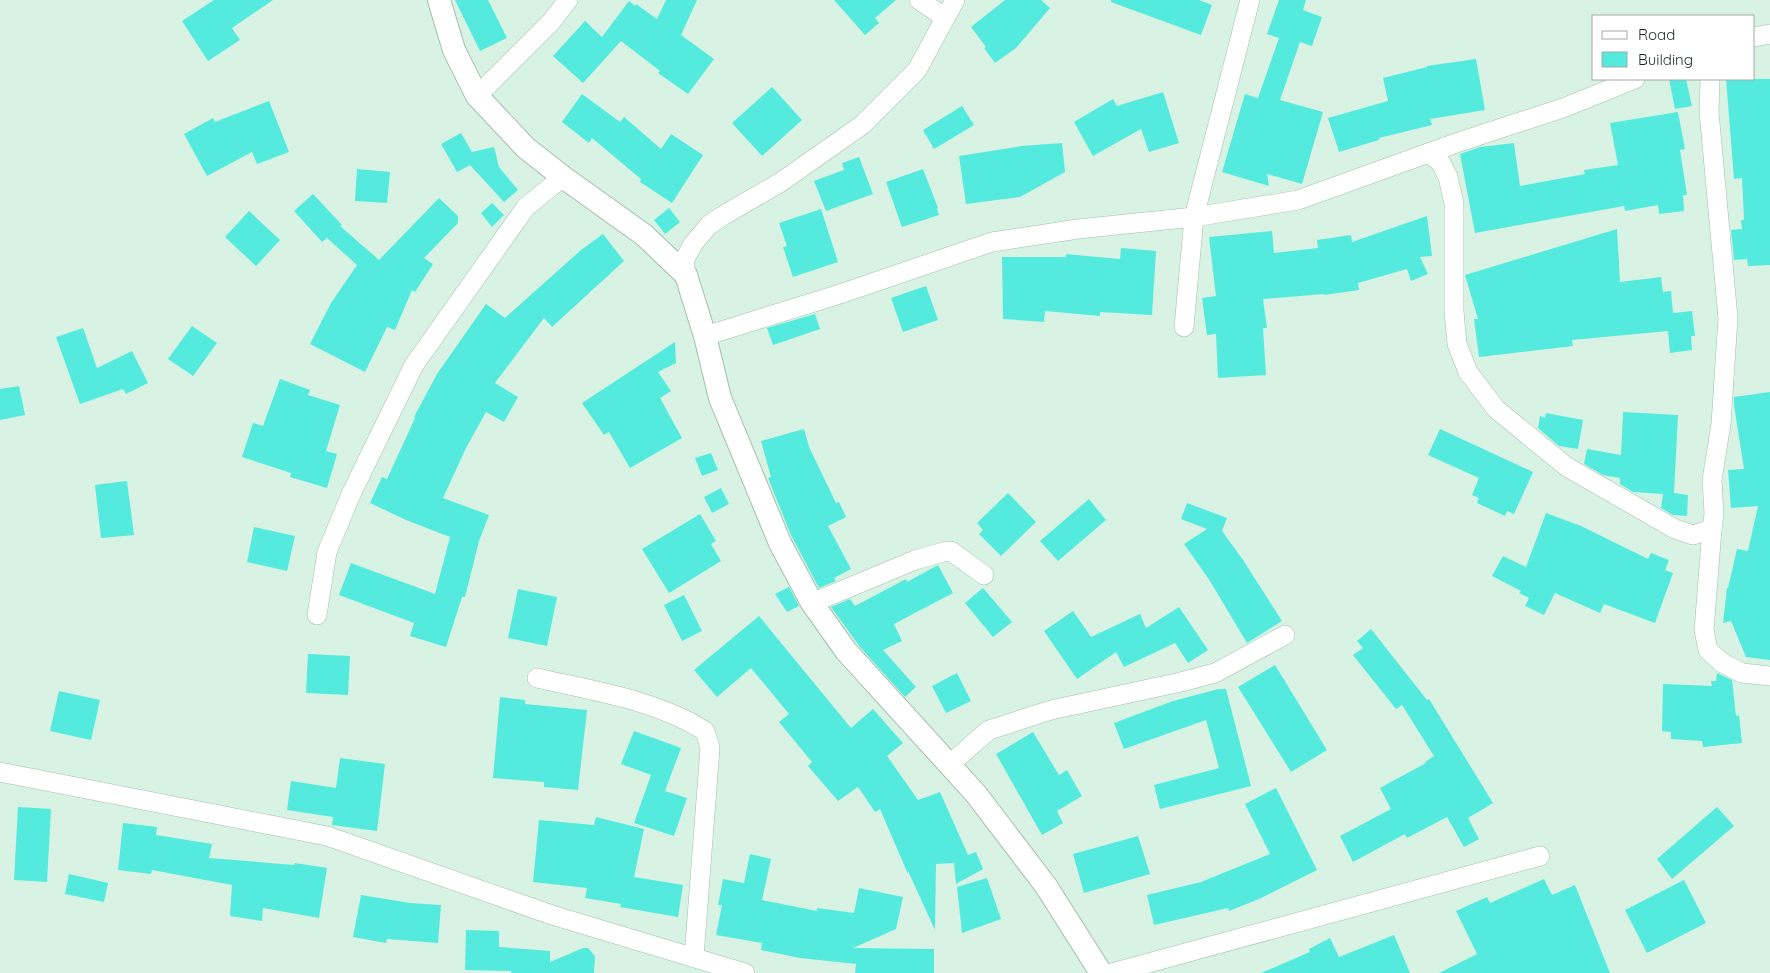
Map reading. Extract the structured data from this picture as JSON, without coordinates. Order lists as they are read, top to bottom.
{
  "legend": ["Road", "Building"]
}
